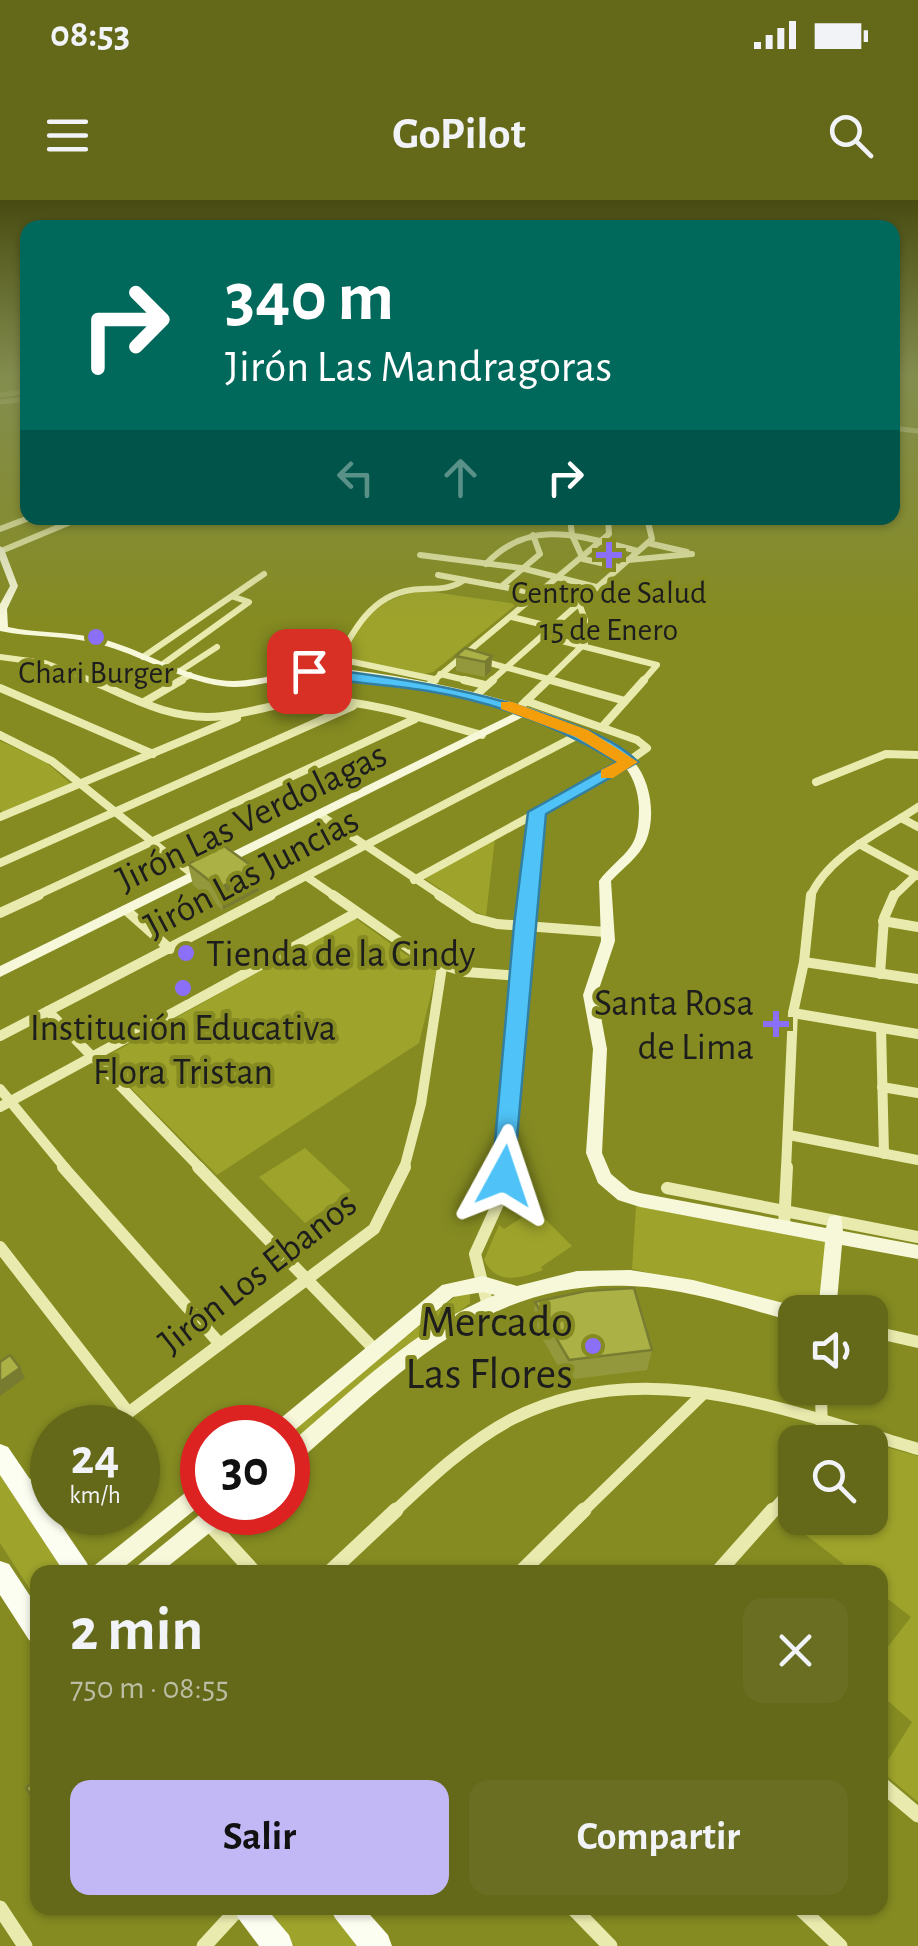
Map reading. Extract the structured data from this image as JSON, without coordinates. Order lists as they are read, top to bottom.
{
  "streets": {
    "street": ["Jirón Las Verdolagas", "Jirón Las Juncias", "Jirón Los Ebanos"]
  },
  "places": {
    "health": ["Centro de Salud 15 de Enero", "Santa Rosa de Lima"],
    "other": [
      "Chari Burger",
      "Tienda de la Cindy",
      "Institución Educativa Flora Tristan",
      "Mercado Las Flores"
    ]
  },
  "page": {
    "status": "08:53",
    "header": "GoPilot",
    "turn": ["340 m", "Jirón Las Mandragoras"],
    "speed": "24 km/h",
    "limit": "30",
    "heading": ["2 min", "750 m · 08:55"],
    "buttons": ["Salir", "Compartir"]
  }
}
